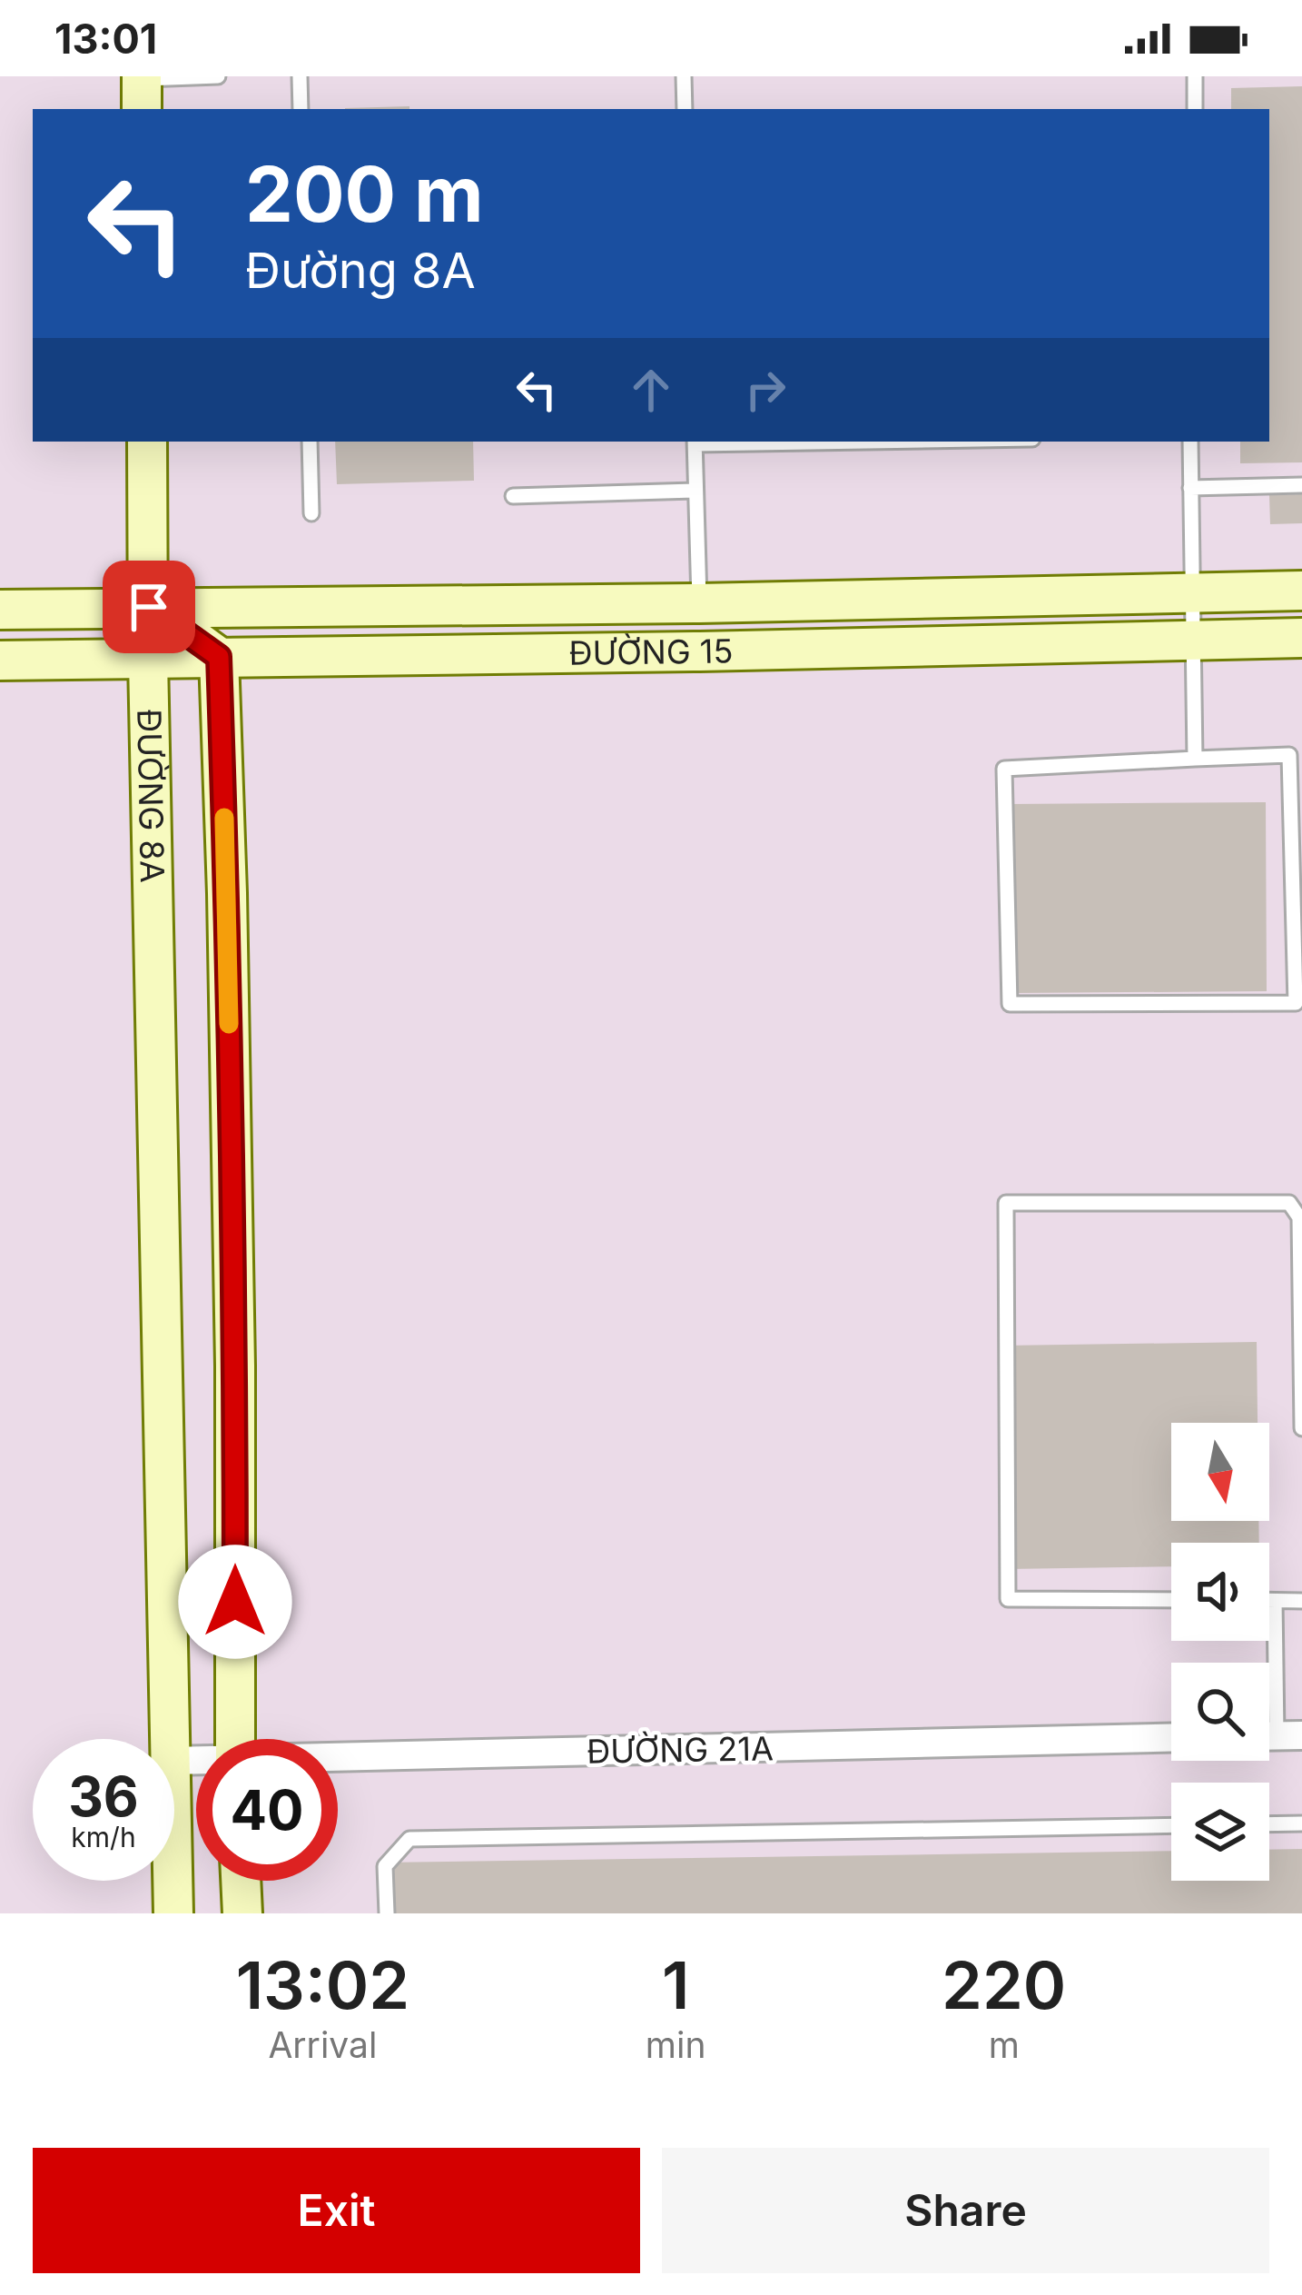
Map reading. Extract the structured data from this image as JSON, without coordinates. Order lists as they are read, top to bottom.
{
  "streets": {
    "street": ["ĐƯỜNG 15", "ĐƯỜNG 8A", "ĐƯỜNG 21A"]
  },
  "crossings": [
    ["ĐƯỜNG 15", "ĐƯỜNG 8A"]
  ],
  "north": "bottom",
  "page": {
    "status": "13:01",
    "turn": ["200 m", "Đường 8A"],
    "speed": "36 km/h",
    "limit": "40",
    "eta": [
      "13:02",
      "Arrival",
      "1",
      "min",
      "220",
      "m"
    ],
    "buttons": ["Exit", "Share"]
  }
}
